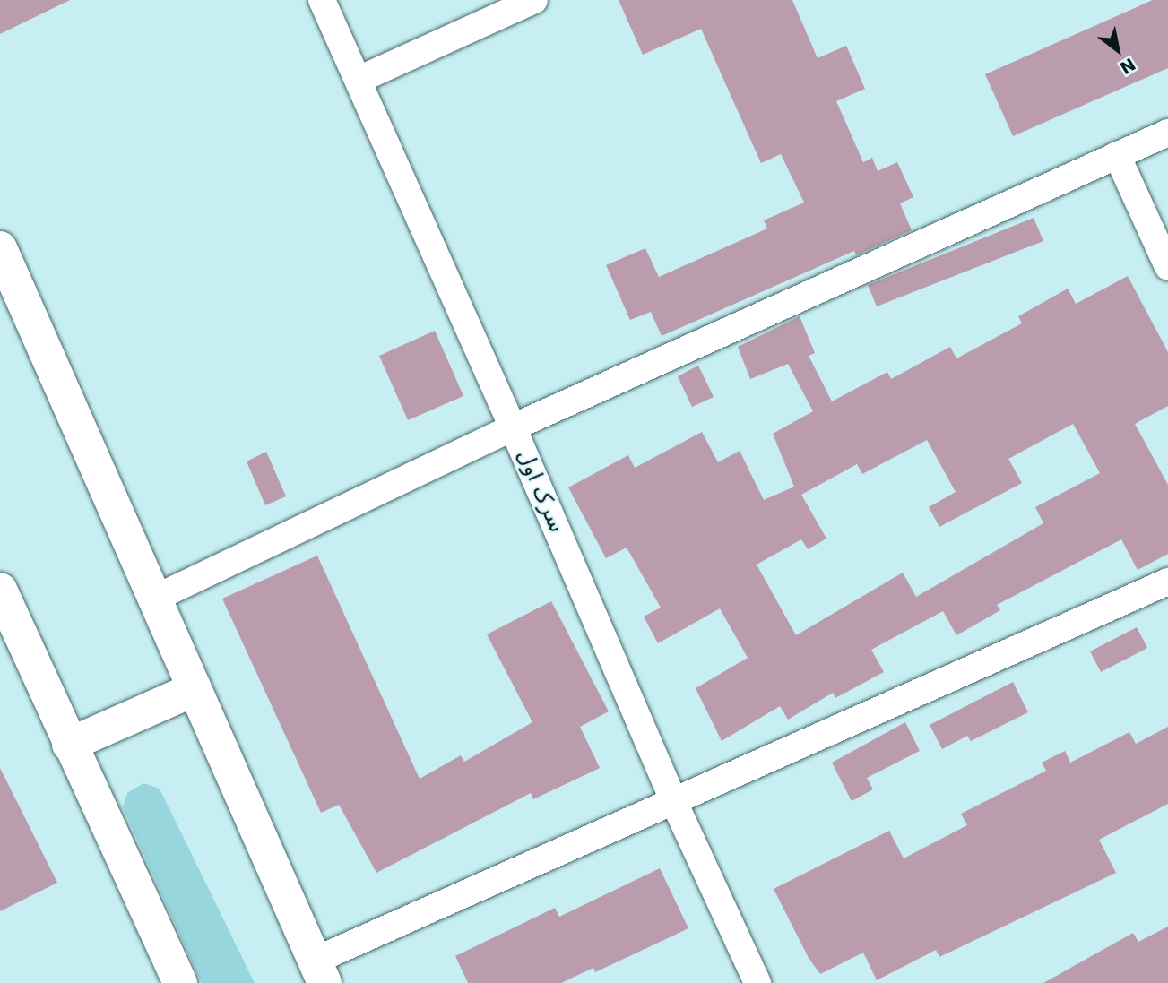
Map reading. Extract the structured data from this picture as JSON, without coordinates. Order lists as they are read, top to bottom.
{
  "streets": {
    "street": ["سرک‌ اول"]
  },
  "north": "bottom right"
}
